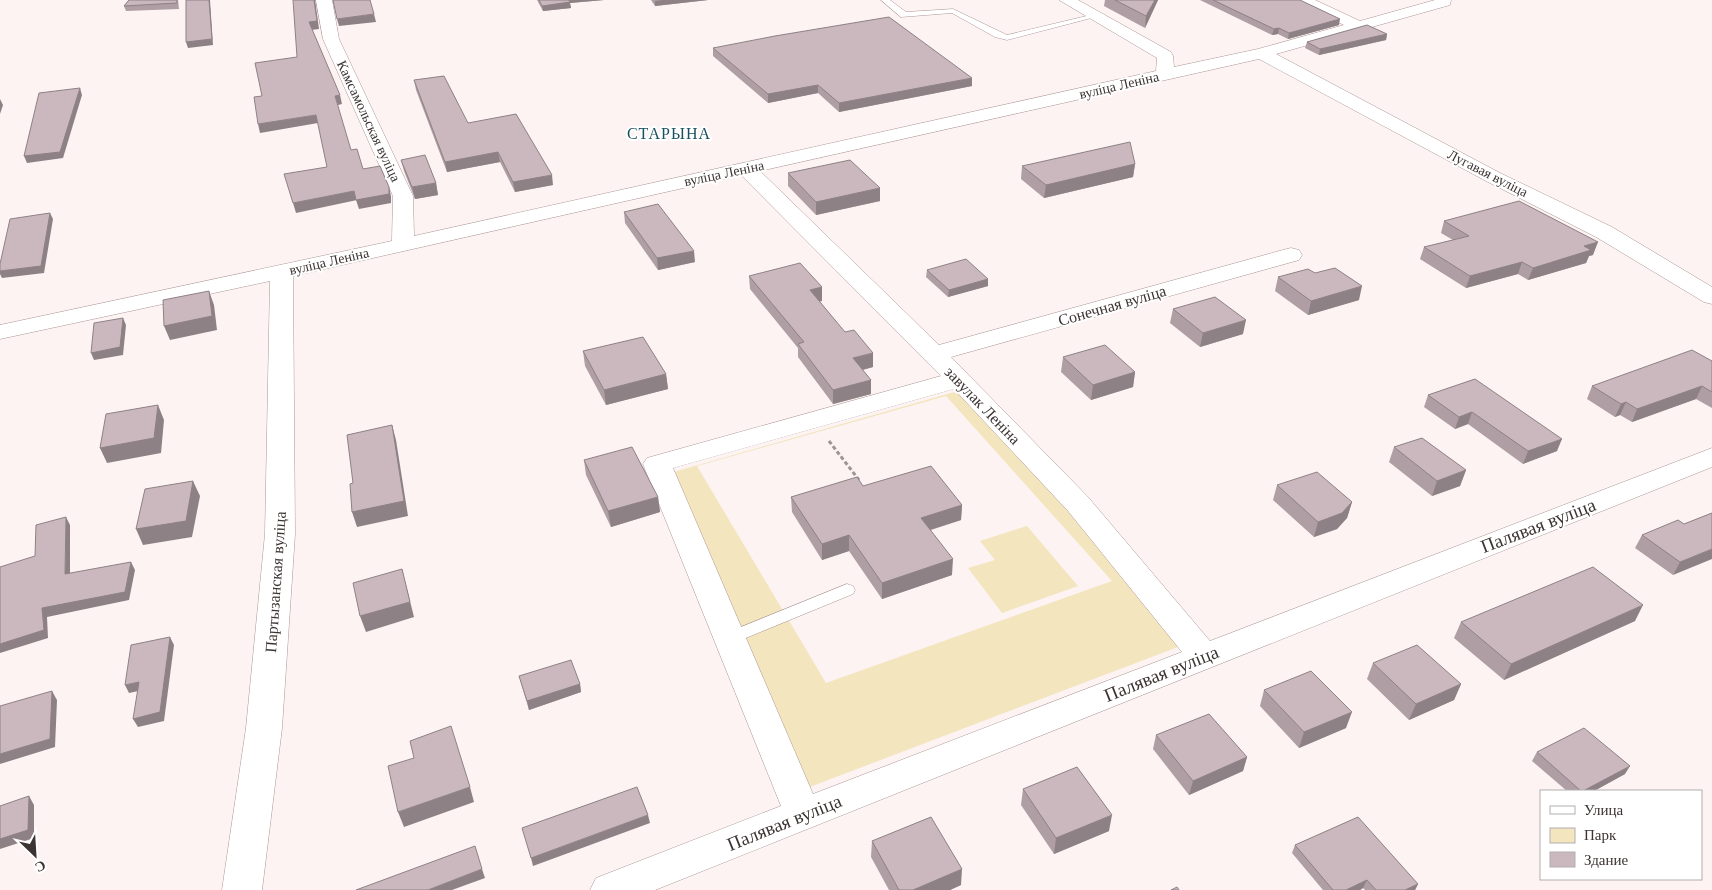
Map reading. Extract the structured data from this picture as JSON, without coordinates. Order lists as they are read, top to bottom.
{
  "streets": {
    "street": [
      "вуліца Леніна",
      "Камсамольская вуліца",
      "Лугавая вуліца",
      "Сонечная вуліца",
      "завулак Леніна",
      "Палявая вуліца",
      "Партызанская вуліца"
    ]
  },
  "crossings": [
    ["вуліца Леніна", "Камсамольская вуліца"],
    ["вуліца Леніна", "Лугавая вуліца"],
    ["вуліца Леніна", "завулак Леніна"],
    ["вуліца Леніна", "Партызанская вуліца"],
    ["Сонечная вуліца", "завулак Леніна"],
    ["завулак Леніна", "Палявая вуліца"]
  ],
  "districts": ["СТАРЫНА"],
  "legend": ["Улица", "Парк", "Здание"],
  "north": "bottom right"
}
